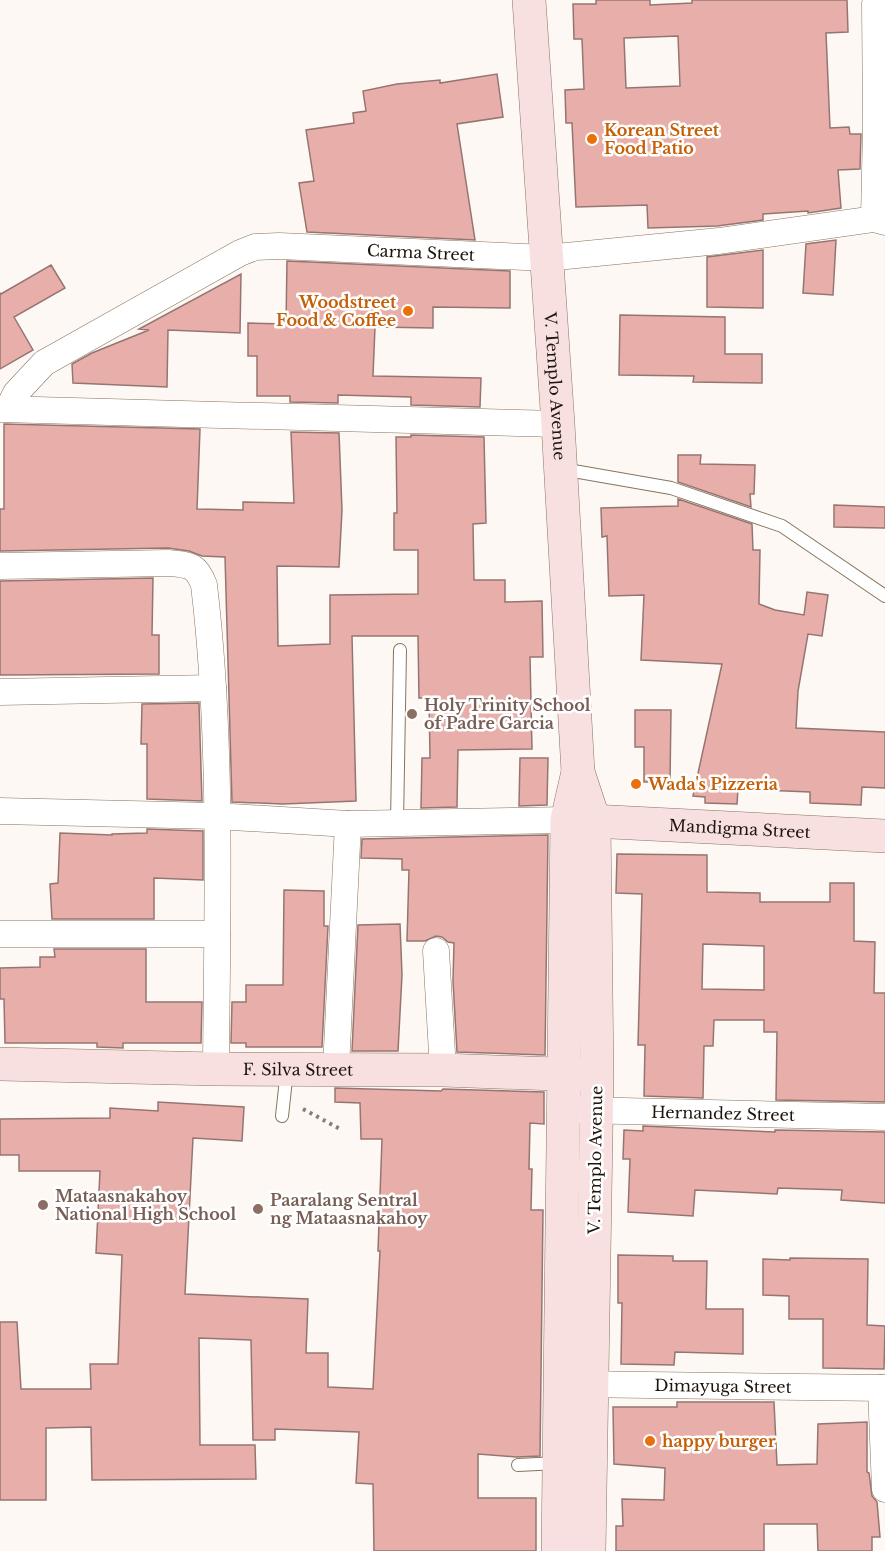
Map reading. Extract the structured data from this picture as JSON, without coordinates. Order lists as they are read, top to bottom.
{
  "streets": {
    "main road": ["V. Templo Avenue", "Mandigma Street", "F. Silva Street"],
    "street": ["Carma Street", "Hernandez Street", "Dimayuga Street"]
  },
  "crossings": [
    ["Carma Street", "V. Templo Avenue"],
    ["V. Templo Avenue", "Mandigma Street"],
    ["V. Templo Avenue", "F. Silva Street"],
    ["V. Templo Avenue", "Hernandez Street"],
    ["V. Templo Avenue", "Dimayuga Street"]
  ],
  "places": [
    "Korean Street Food Patio",
    "Woodstreet Food & Coffee",
    "Holy Trinity School of Padre Garcia",
    "Wada's Pizzeria",
    "Mataasnakahoy National High School",
    "Paaralang Sentral ng Mataasnakahoy",
    "happy burger"
  ]
}
